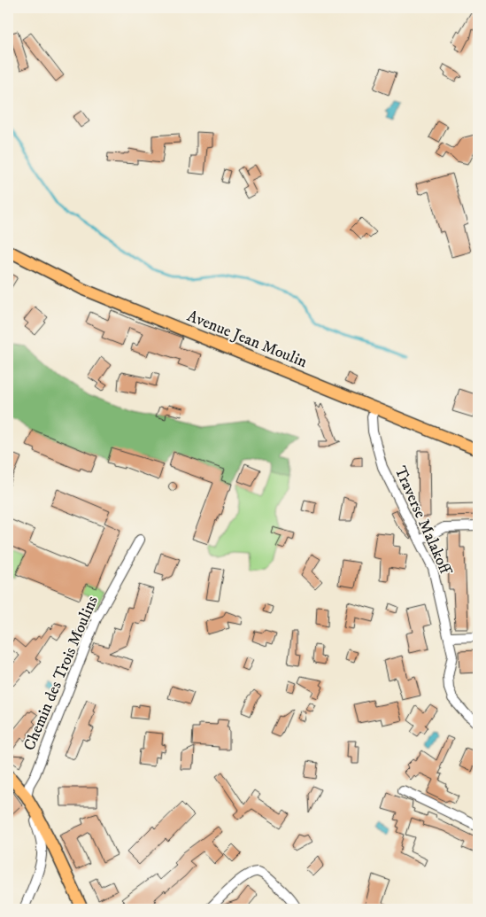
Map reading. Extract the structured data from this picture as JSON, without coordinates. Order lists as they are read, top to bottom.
{
  "streets": {
    "main road": ["Avenue Jean Moulin"],
    "street": ["Traverse Malakoff", "Chemin des Trois Moulins"]
  },
  "crossings": [
    ["Avenue Jean Moulin", "Traverse Malakoff"]
  ]
}
